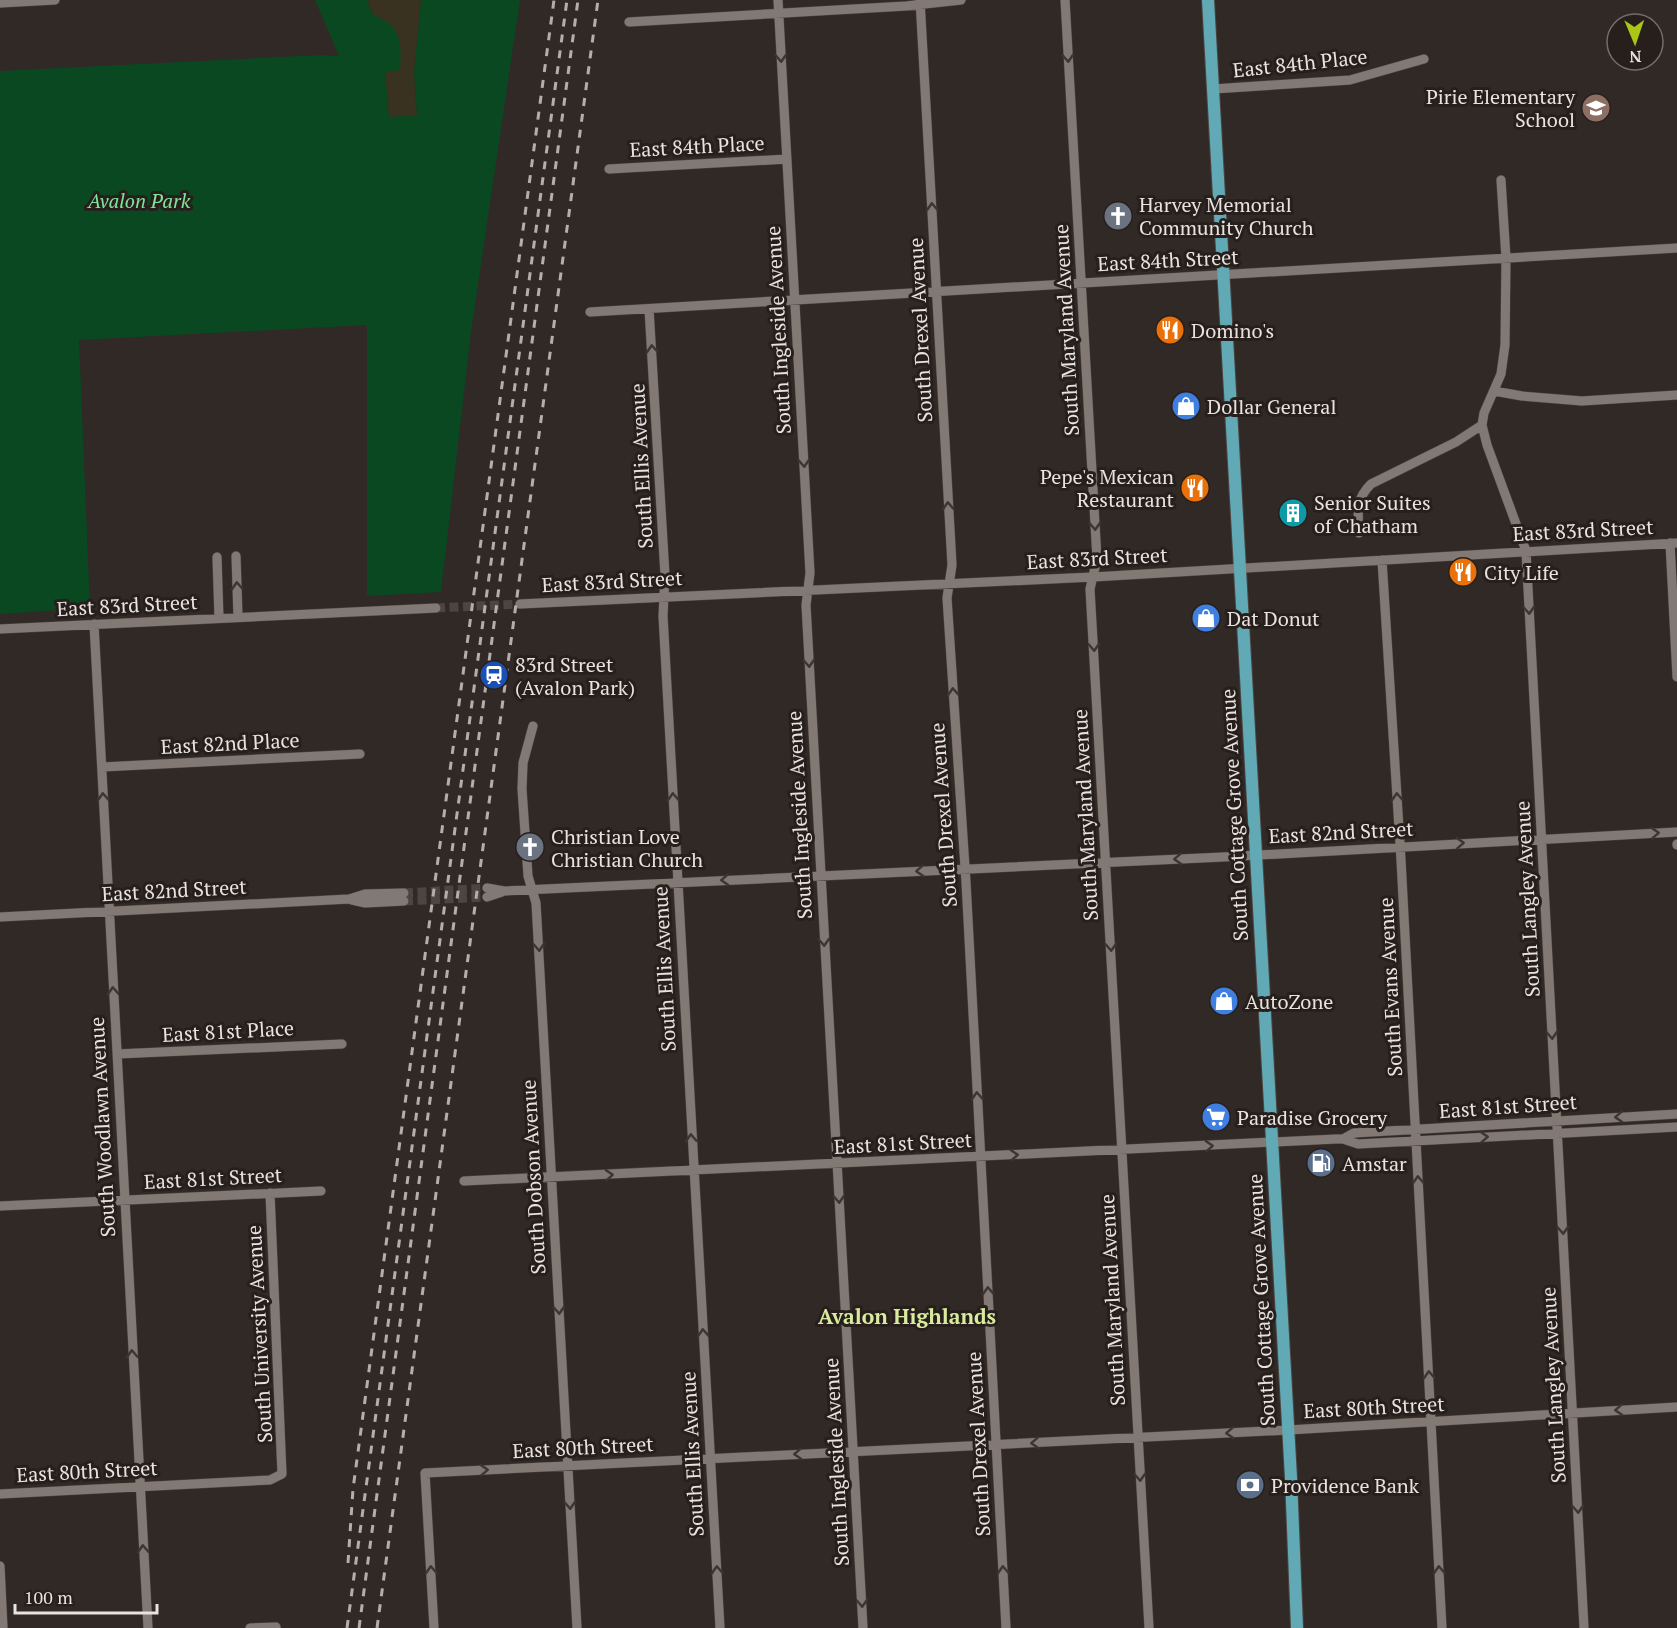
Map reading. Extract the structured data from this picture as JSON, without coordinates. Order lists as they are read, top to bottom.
{
  "streets": {
    "main road": ["South Cottage Grove Avenue"],
    "street": [
      "East 84th Place",
      "East 84th Street",
      "South Ingleside Avenue",
      "South Drexel Avenue",
      "South Maryland Avenue",
      "South Ellis Avenue",
      "East 83rd Street",
      "East 82nd Place",
      "East 82nd Street",
      "South Langley Avenue",
      "South Evans Avenue",
      "East 81st Place",
      "East 81st Street",
      "South Woodlawn Avenue",
      "South Dobson Avenue",
      "South University Avenue",
      "East 80th Street"
    ]
  },
  "crossings": [
    ["East 84th Place", "South Ingleside Avenue"],
    ["East 84th Place", "South Cottage Grove Avenue"],
    ["East 84th Street", "South Ingleside Avenue"],
    ["East 84th Street", "South Drexel Avenue"],
    ["East 84th Street", "South Maryland Avenue"],
    ["East 84th Street", "South Ellis Avenue"],
    ["East 84th Street", "South Cottage Grove Avenue"],
    ["South Ingleside Avenue", "East 83rd Street"],
    ["South Ingleside Avenue", "East 82nd Street"],
    ["South Ingleside Avenue", "East 81st Street"],
    ["South Ingleside Avenue", "East 80th Street"],
    ["South Drexel Avenue", "East 83rd Street"],
    ["South Drexel Avenue", "East 82nd Street"],
    ["South Drexel Avenue", "East 81st Street"],
    ["South Drexel Avenue", "East 80th Street"],
    ["South Maryland Avenue", "East 83rd Street"],
    ["South Maryland Avenue", "East 82nd Street"],
    ["South Maryland Avenue", "East 81st Street"],
    ["South Maryland Avenue", "East 80th Street"],
    ["South Ellis Avenue", "East 83rd Street"],
    ["South Ellis Avenue", "East 82nd Street"],
    ["South Ellis Avenue", "East 81st Street"],
    ["South Ellis Avenue", "East 80th Street"],
    ["East 83rd Street", "South Cottage Grove Avenue"],
    ["East 83rd Street", "South Langley Avenue"],
    ["East 83rd Street", "South Evans Avenue"],
    ["East 83rd Street", "South Woodlawn Avenue"],
    ["East 82nd Place", "South Woodlawn Avenue"],
    ["South Cottage Grove Avenue", "East 82nd Street"],
    ["South Cottage Grove Avenue", "East 81st Street"],
    ["South Cottage Grove Avenue", "East 80th Street"],
    ["East 82nd Street", "South Langley Avenue"],
    ["East 82nd Street", "South Evans Avenue"],
    ["East 82nd Street", "South Woodlawn Avenue"],
    ["East 82nd Street", "South Dobson Avenue"],
    ["South Langley Avenue", "East 81st Street"],
    ["South Langley Avenue", "East 80th Street"],
    ["South Evans Avenue", "East 81st Street"],
    ["South Evans Avenue", "East 80th Street"],
    ["East 81st Place", "South Woodlawn Avenue"],
    ["East 81st Street", "South Woodlawn Avenue"],
    ["East 81st Street", "South Dobson Avenue"],
    ["East 81st Street", "South University Avenue"],
    ["South Woodlawn Avenue", "East 80th Street"],
    ["South Dobson Avenue", "East 80th Street"],
    ["South University Avenue", "East 80th Street"]
  ],
  "one_way": [
    "South Ingleside Avenue",
    "South Drexel Avenue",
    "South Maryland Avenue",
    "South Ellis Avenue",
    "South Langley Avenue",
    "South Evans Avenue",
    "South Woodlawn Avenue",
    "South Dobson Avenue"
  ],
  "districts": ["Avalon Highlands"],
  "parks": ["Avalon Park"],
  "places": {
    "school or university": ["Pirie Elementary School"],
    "church": ["Harvey Memorial Community Church", "Christian Love Christian Church"],
    "restaurant": ["Domino's", "Pepe's Mexican Restaurant", "City Life"],
    "shop": ["Dollar General", "Dat Donut", "AutoZone"],
    "building": ["Senior Suites of Chatham"],
    "station": ["83rd Street (Avalon Park)"],
    "supermarket": ["Paradise Grocery"],
    "fuel station": ["Amstar"],
    "bank": ["Providence Bank"]
  },
  "scale_bar": "100 m",
  "north": "bottom"
}
